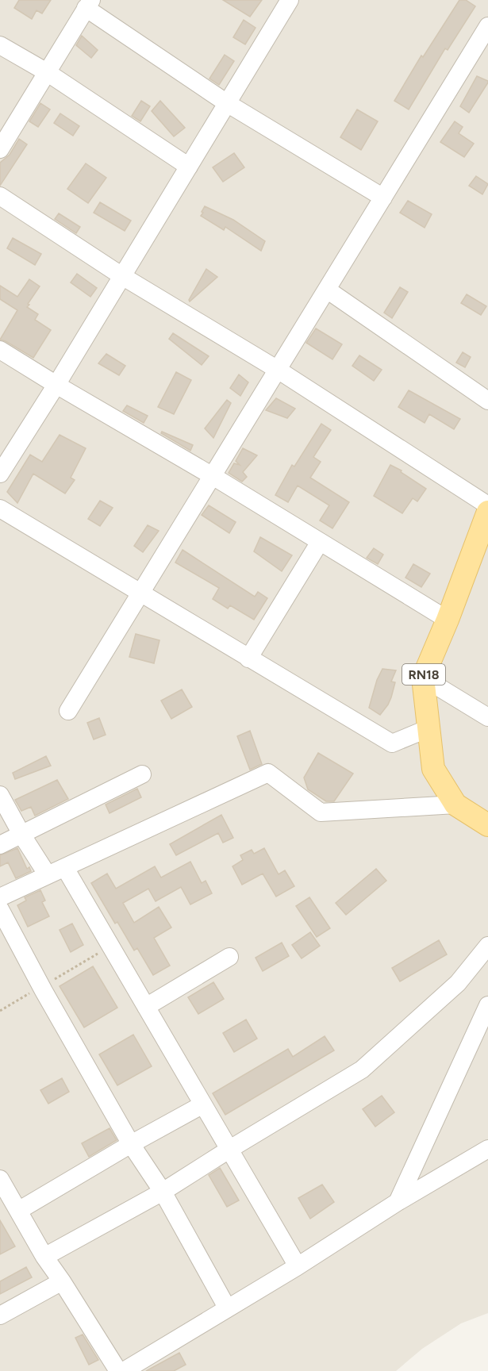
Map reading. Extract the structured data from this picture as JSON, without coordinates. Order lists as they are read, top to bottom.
{
  "streets": {
    "main road": ["RN18"]
  }
}
